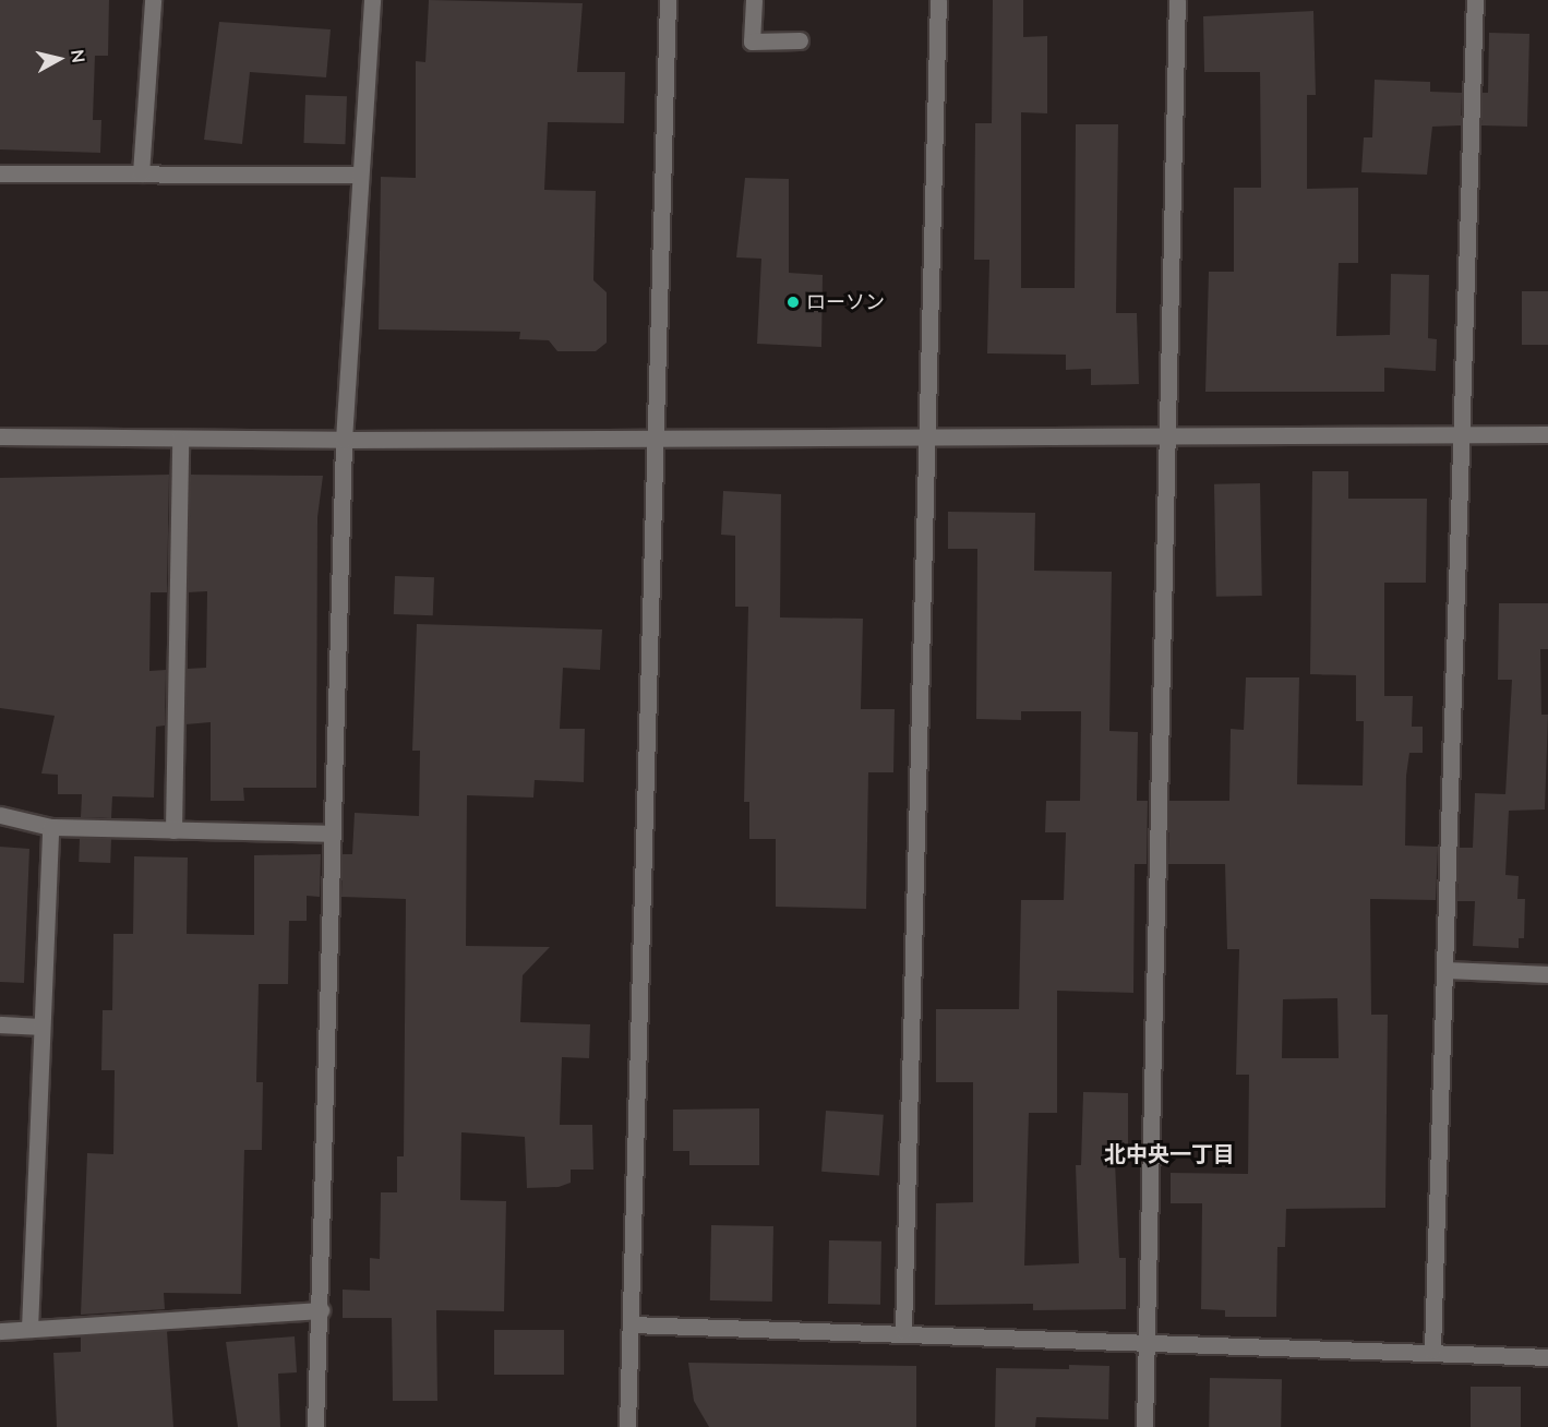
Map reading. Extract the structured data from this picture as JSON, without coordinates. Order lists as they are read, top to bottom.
{
  "districts": ["北中央一丁目"],
  "places": ["ローソン"],
  "north": "right"
}
